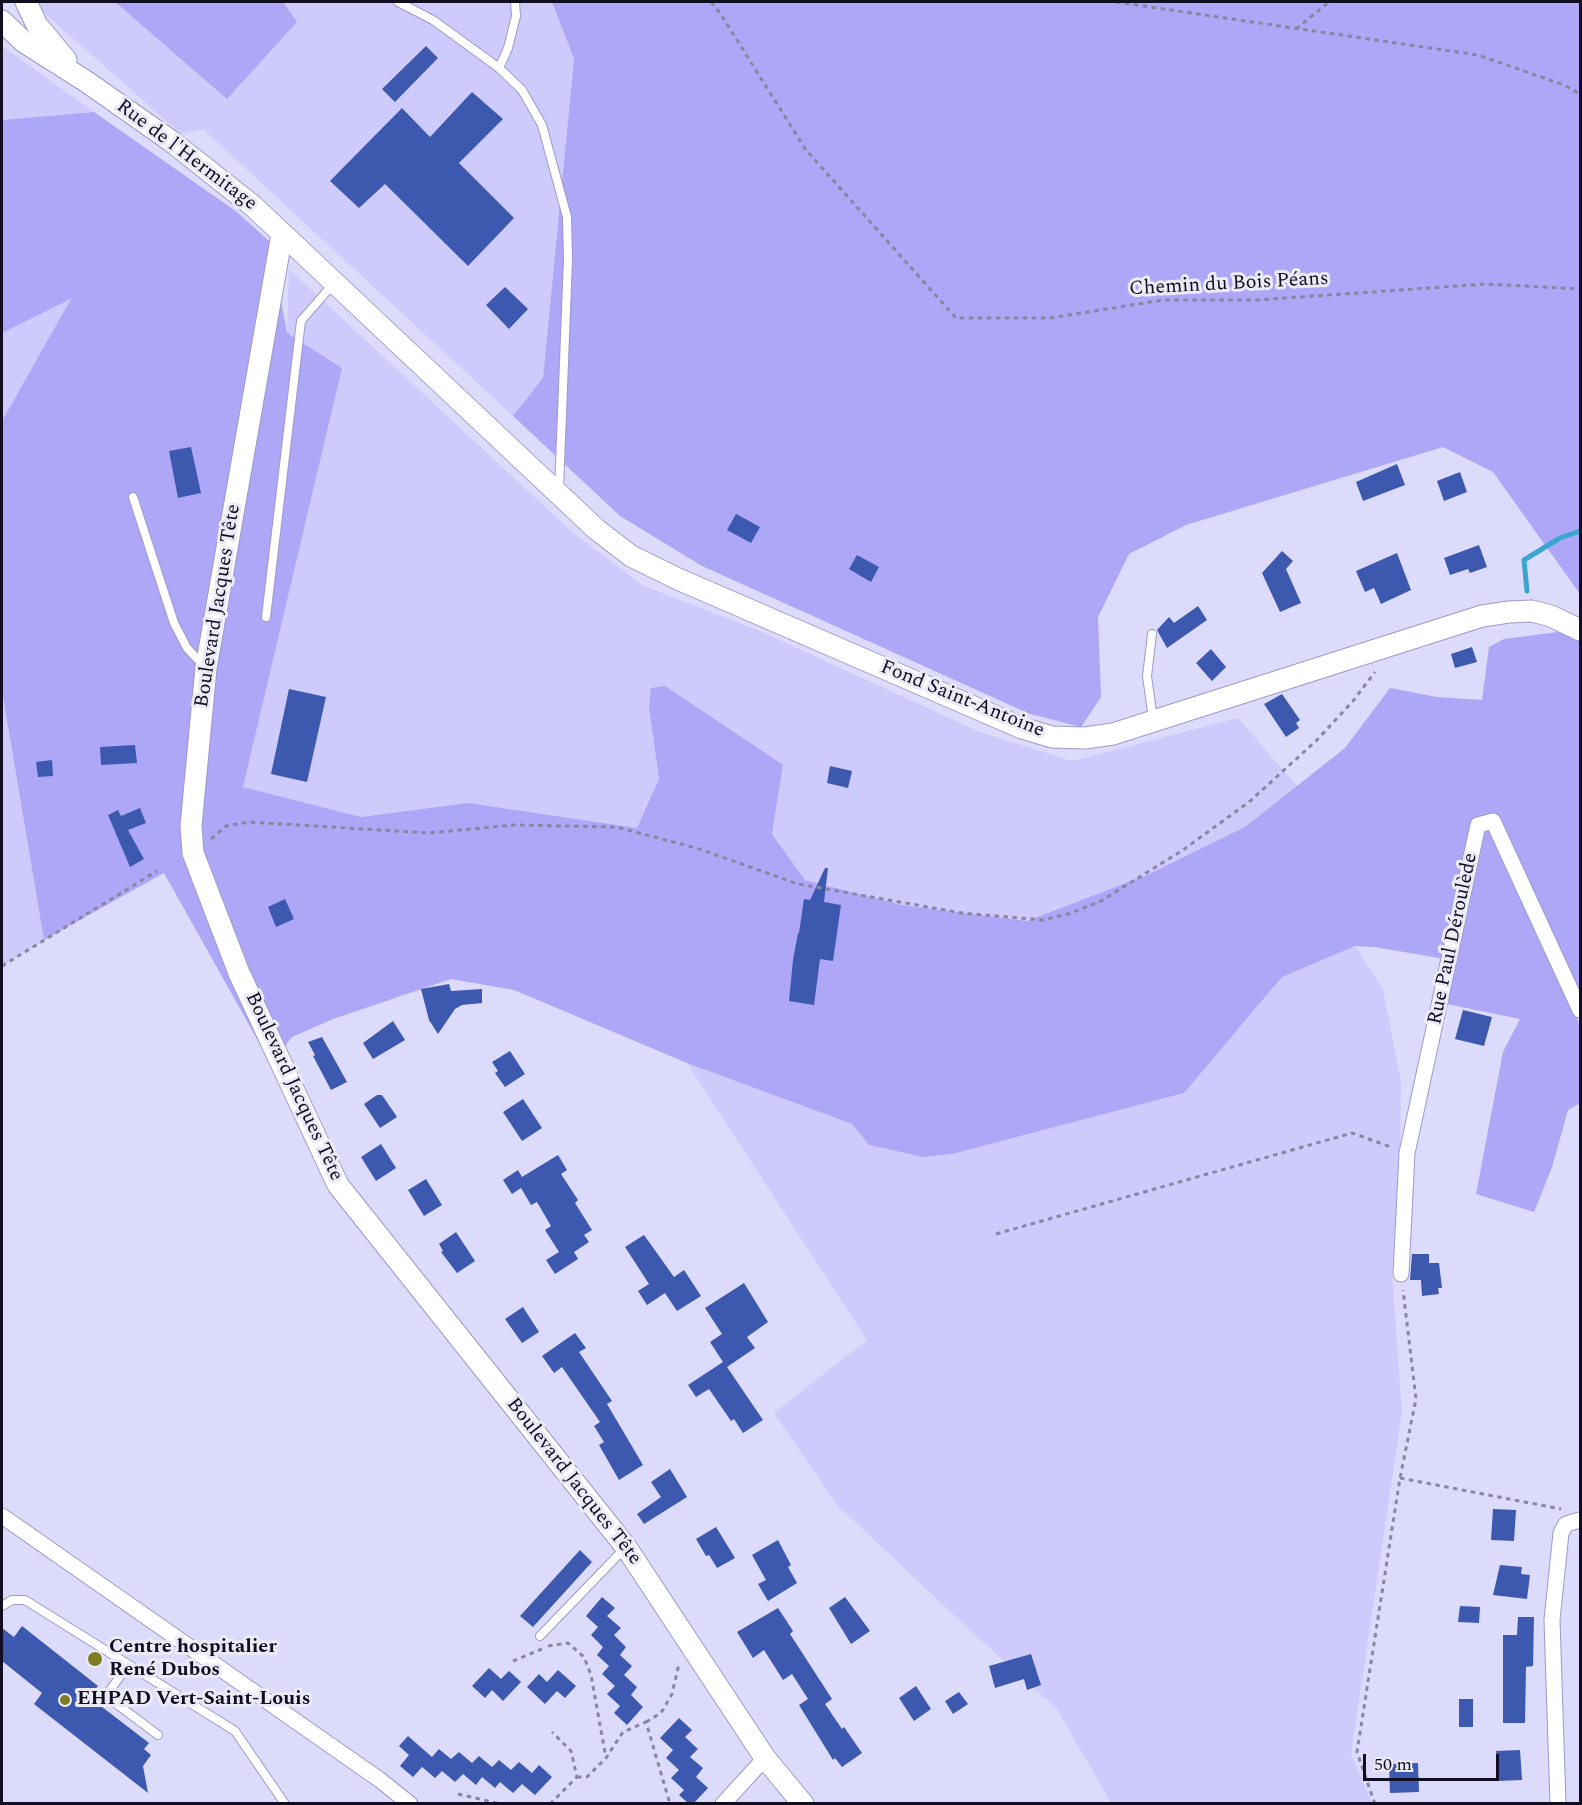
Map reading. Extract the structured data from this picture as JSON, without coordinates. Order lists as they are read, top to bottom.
{
  "streets": {
    "main road": ["Rue de l'Hermitage", "Boulevard Jacques Tête", "Fond Saint-Antoine"],
    "street": ["Rue Paul Déroulède"],
    "path": ["Chemin du Bois Péans"]
  },
  "crossings": [
    ["Rue de l'Hermitage", "Boulevard Jacques Tête"],
    ["Rue de l'Hermitage", "Fond Saint-Antoine"]
  ],
  "places": ["Centre hospitalier René Dubos", "EHPAD Vert-Saint-Louis"],
  "scale_bar": "50 m"
}
